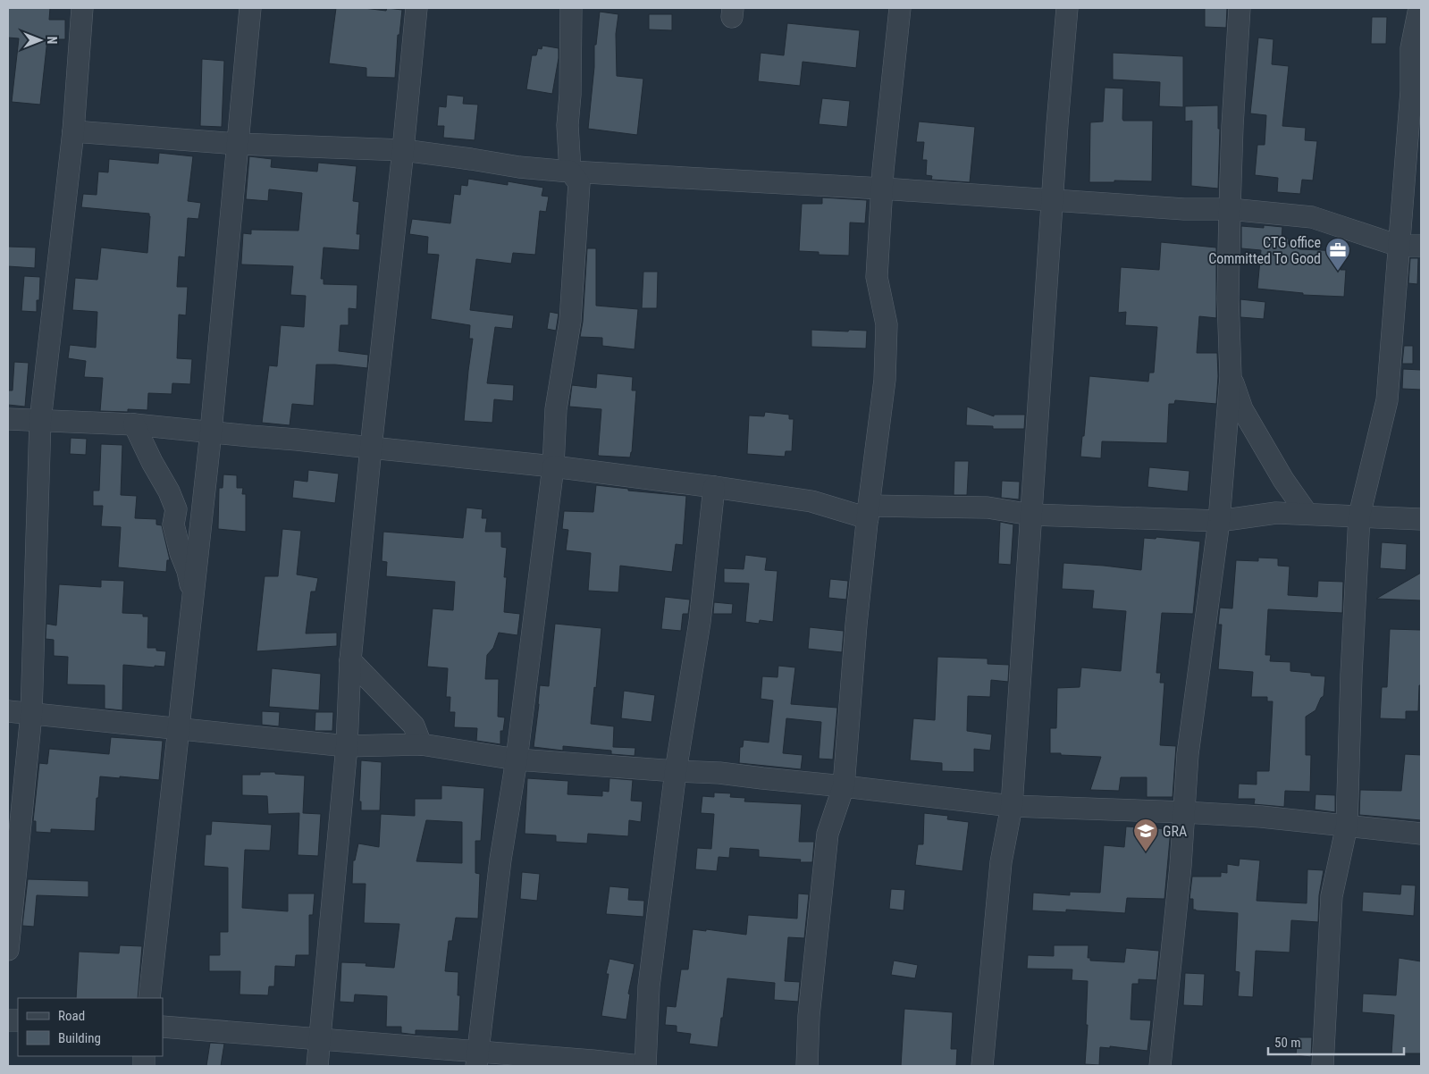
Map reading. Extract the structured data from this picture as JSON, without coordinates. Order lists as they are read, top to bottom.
{
  "places": {
    "office": ["CTG office Committed To Good"],
    "school or university": ["GRA"]
  },
  "legend": ["Road", "Building"],
  "scale_bar": "50 m",
  "north": "right"
}
